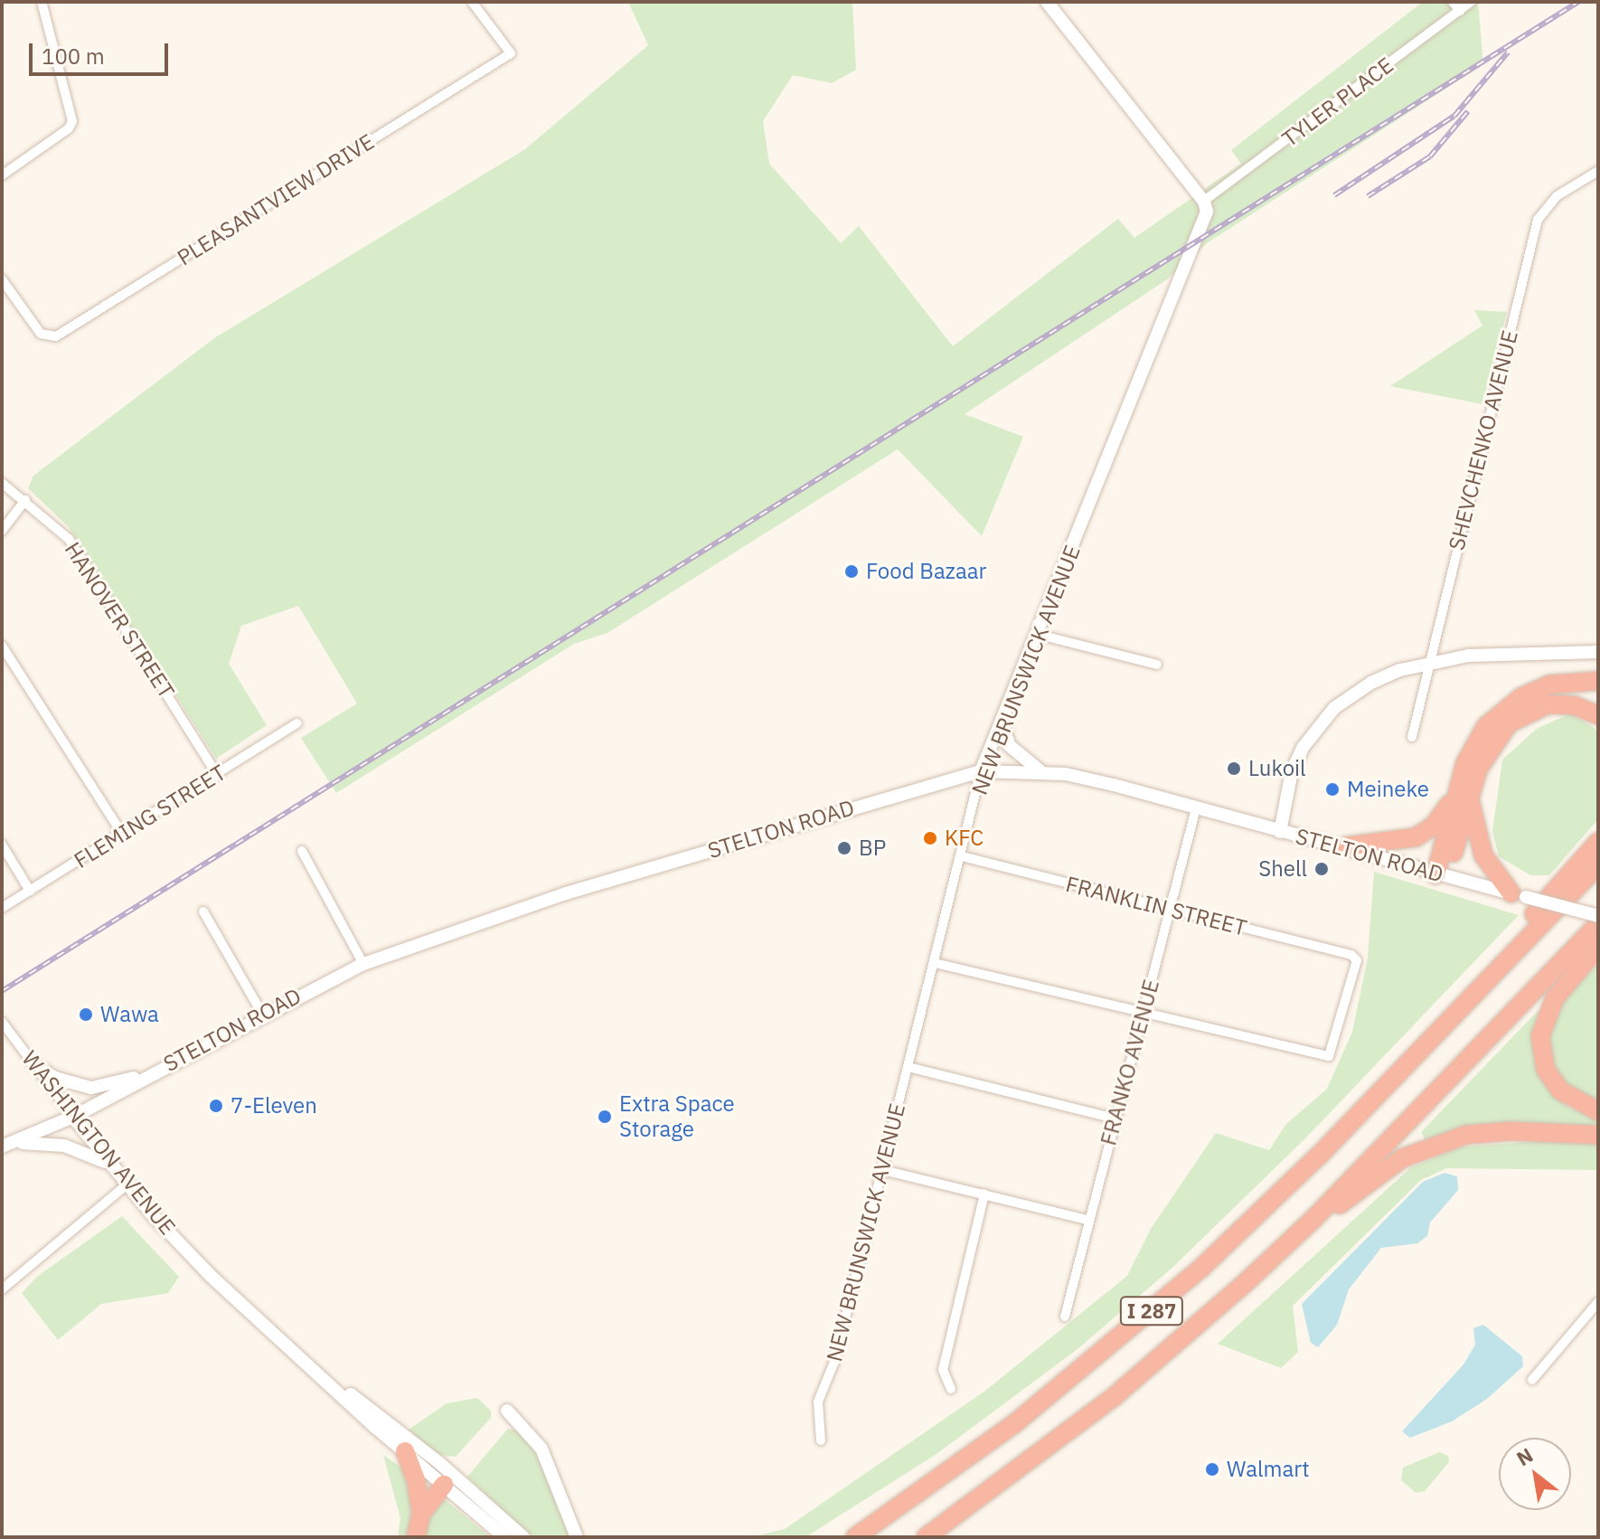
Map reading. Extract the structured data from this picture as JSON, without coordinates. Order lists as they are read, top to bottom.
{
  "streets": {
    "highway": ["I 287"],
    "main road": ["NEW BRUNSWICK AVENUE", "STELTON ROAD", "WASHINGTON AVENUE"],
    "street": [
      "TYLER PLACE",
      "PLEASANTVIEW DRIVE",
      "SHEVCHENKO AVENUE",
      "HANOVER STREET",
      "FLEMING STREET",
      "FRANKLIN STREET",
      "FRANKO AVENUE"
    ]
  },
  "crossings": [
    ["TYLER PLACE", "NEW BRUNSWICK AVENUE"],
    ["HANOVER STREET", "FLEMING STREET"],
    ["NEW BRUNSWICK AVENUE", "STELTON ROAD"],
    ["NEW BRUNSWICK AVENUE", "FRANKLIN STREET"],
    ["STELTON ROAD", "FRANKO AVENUE"],
    ["STELTON ROAD", "WASHINGTON AVENUE"],
    ["FRANKLIN STREET", "FRANKO AVENUE"]
  ],
  "places": [
    "Food Bazaar",
    "Lukoil",
    "Meineke",
    "KFC",
    "BP",
    "Shell",
    "Wawa",
    "7-Eleven",
    "Extra Space Storage",
    "Walmart"
  ],
  "scale_bar": "100 m",
  "north": "top left"
}
